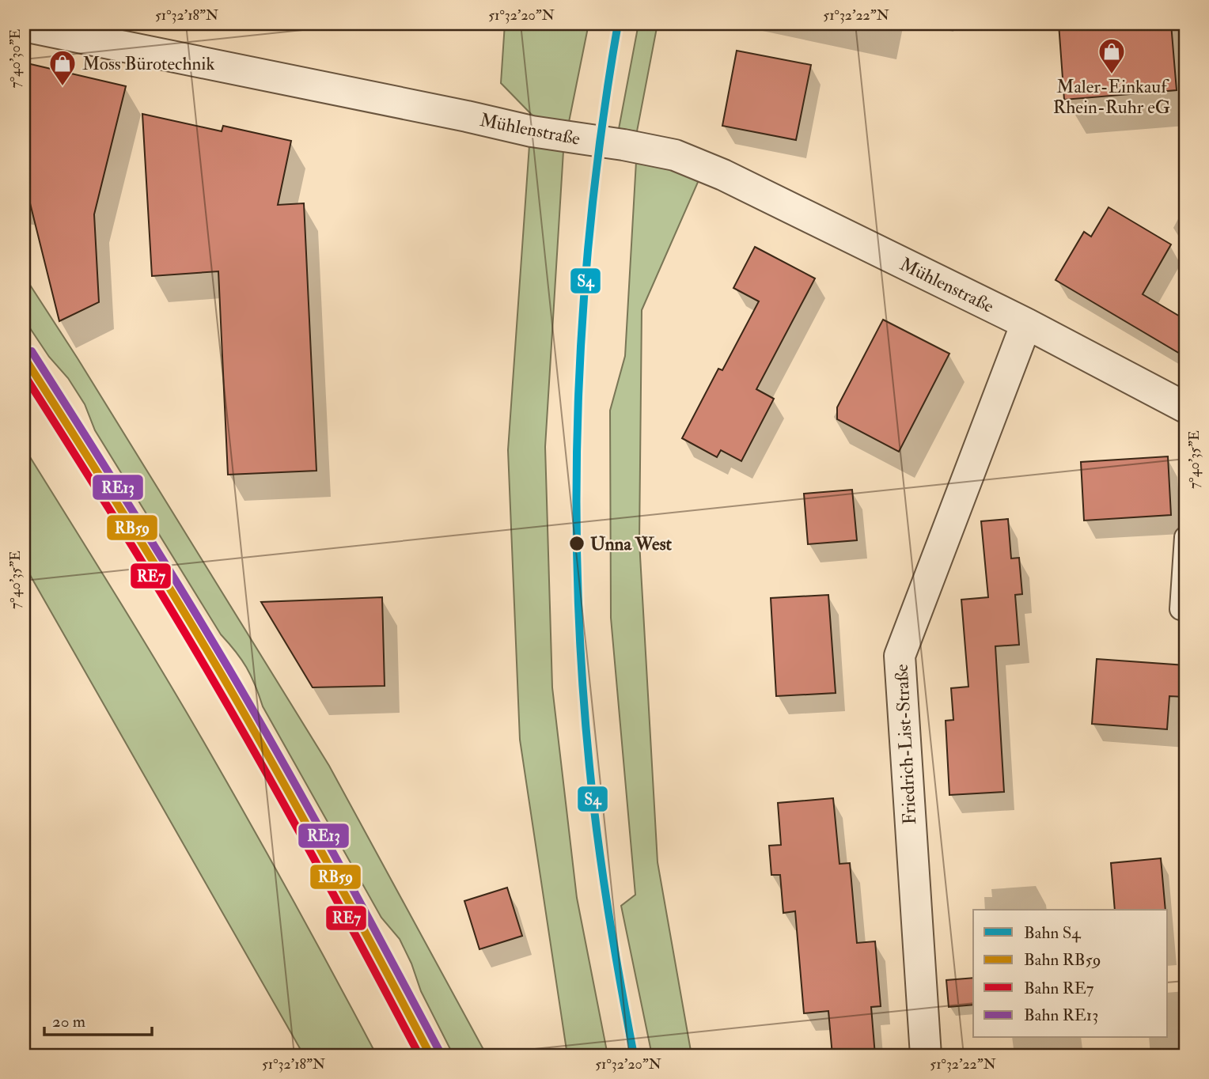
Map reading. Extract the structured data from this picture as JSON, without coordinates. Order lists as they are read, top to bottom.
{
  "streets": {
    "street": ["Mühlenstraße", "Friedrich-List-Straße"]
  },
  "crossings": [
    ["Mühlenstraße", "Friedrich-List-Straße"]
  ],
  "places": {
    "shop": ["Maler-Einkauf Rhein-Ruhr eG", "Moss Bürotechnik"],
    "other": ["Unna West"]
  },
  "lines": [
    "rail line S4",
    "rail line RE13",
    "rail line RB59",
    "rail line RE7"
  ],
  "legend": [
    "Bahn S4",
    "Bahn RB59",
    "Bahn RE7",
    "Bahn RE13"
  ],
  "scale_bar": "20 m",
  "coordinates": [
    "51°32'18\"N",
    "51°32'20\"N",
    "51°32'22\"N",
    "7°40'30\"E",
    "7°40'35\"E"
  ]
}
